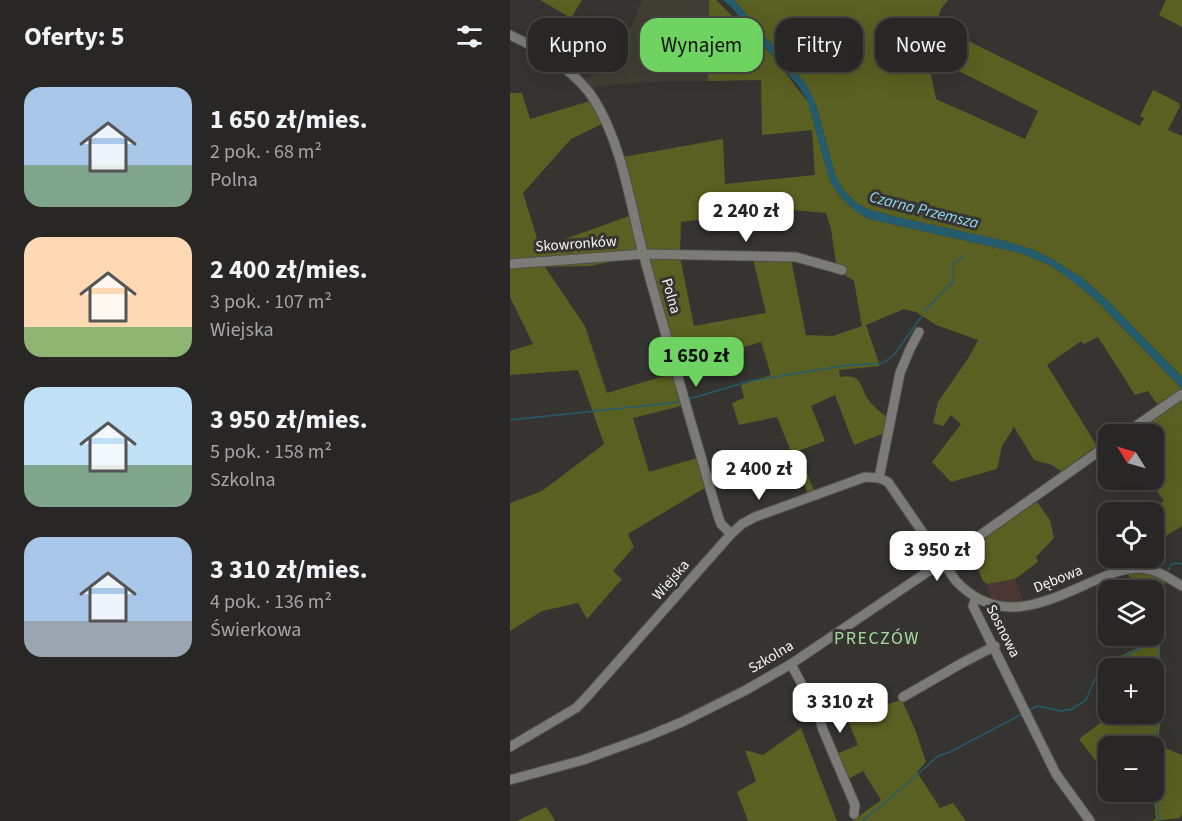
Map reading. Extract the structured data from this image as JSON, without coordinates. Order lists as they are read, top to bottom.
{
  "streets": {
    "street": [
      "Skowronków",
      "Polna",
      "Dębowa",
      "Wiejska",
      "Sosnowa",
      "Szkolna"
    ]
  },
  "crossings": [
    ["Skowronków", "Polna"],
    ["Polna", "Wiejska"],
    ["Dębowa", "Sosnowa"],
    ["Wiejska", "Sosnowa"],
    ["Sosnowa", "Szkolna"]
  ],
  "districts": ["PRECZÓW"],
  "water": ["Czarna Przemsza"],
  "north": "top left",
  "page": {
    "heading": "Oferty: 5",
    "chip": [
      "Kupno",
      "Wynajem",
      "Filtry",
      "Nowe"
    ],
    "list": [
      {
        "name": "1 650 zł/mies.",
        "note": "2 pok. · 68 m² · Polna"
      },
      {
        "name": "2 400 zł/mies.",
        "note": "3 pok. · 107 m² · Wiejska"
      },
      {
        "name": "3 950 zł/mies.",
        "note": "5 pok. · 158 m² · Szkolna"
      },
      {
        "name": "3 310 zł/mies.",
        "note": "4 pok. · 136 m² · Świerkowa"
      }
    ],
    "price": [
      "2 240 zł",
      "1 650 zł",
      "2 400 zł",
      "3 950 zł",
      "3 310 zł"
    ],
    "map_buttons": ["+", "−"]
  }
}
